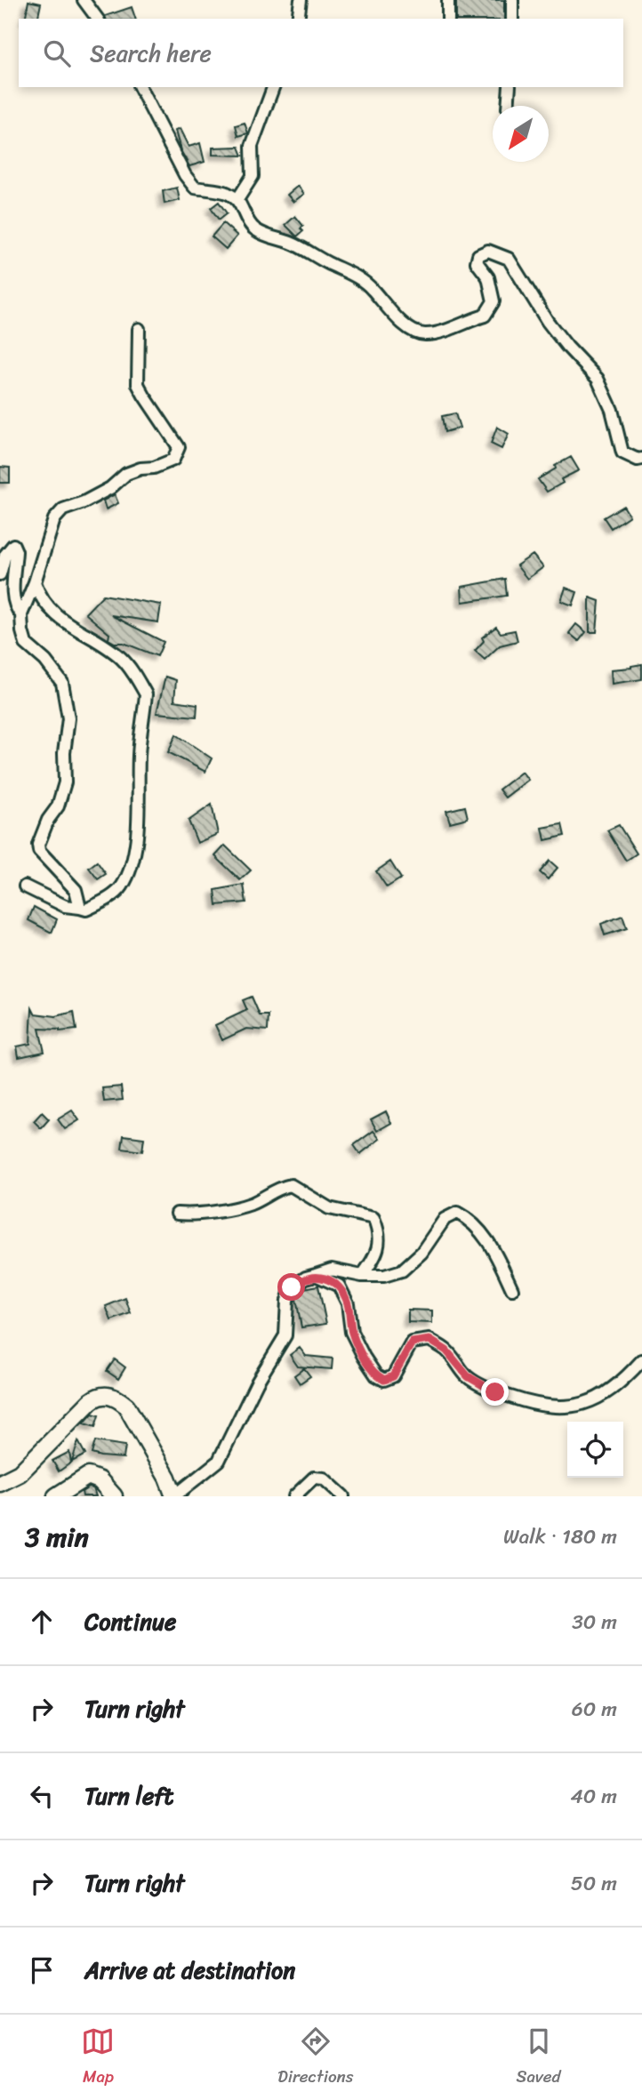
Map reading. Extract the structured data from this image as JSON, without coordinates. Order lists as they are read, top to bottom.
{
  "north": "bottom left",
  "page": {
    "search": "Search here",
    "heading": ["3 min", "Walk · 180 m"],
    "list": [
      ["Continue", "30 m"],
      ["Turn right", "60 m"],
      ["Turn left", "40 m"],
      ["Turn right", "50 m"],
      "Arrive at destination"
    ],
    "nav": ["Map", "Directions", "Saved"]
  }
}
